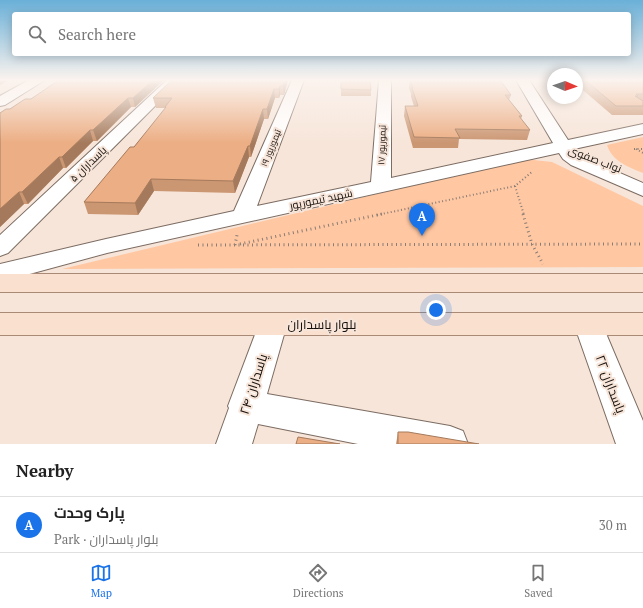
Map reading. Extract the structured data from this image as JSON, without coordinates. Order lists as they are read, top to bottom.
{
  "streets": {
    "main road": ["بلوار پاسداران"],
    "street": [
      "تیمورپور ۱۷",
      "تیمورپور ۱۹",
      "نواب صفوی",
      "پاسداران ۵",
      "شهید تیمورپور",
      "پاسداران ۲۴",
      "پاسداران ۲۲"
    ]
  },
  "crossings": [
    ["تیمورپور ۱۷", "شهید تیمورپور"],
    ["تیمورپور ۱۹", "شهید تیمورپور"],
    ["نواب صفوی", "شهید تیمورپور"],
    ["بلوار پاسداران", "پاسداران ۲۴"],
    ["بلوار پاسداران", "پاسداران ۲۲"]
  ],
  "north": "right",
  "page": {
    "search": "Search here",
    "pins": "A",
    "heading": "Nearby",
    "list": [
      {
        "mark": "A",
        "name": "پارک وحدت",
        "note": "Park · بلوار پاسداران",
        "value": "30 m"
      }
    ],
    "nav": ["Map", "Directions", "Saved"]
  }
}
